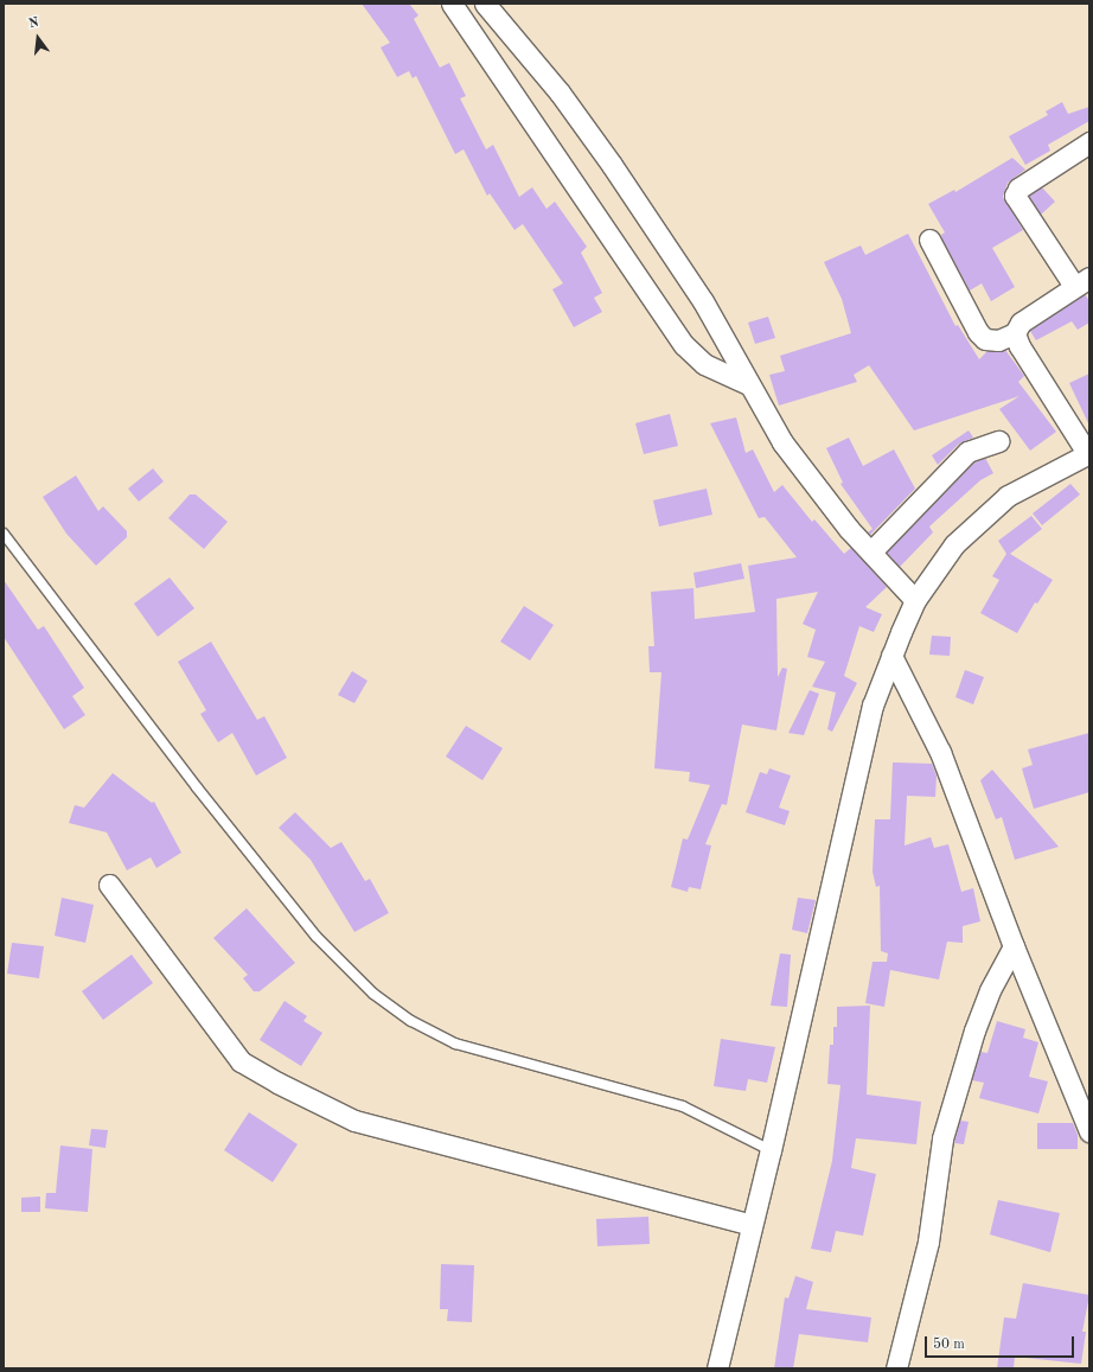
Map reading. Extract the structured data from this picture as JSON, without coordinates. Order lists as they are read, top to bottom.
{
  "scale_bar": "50 m",
  "north": "top"
}
